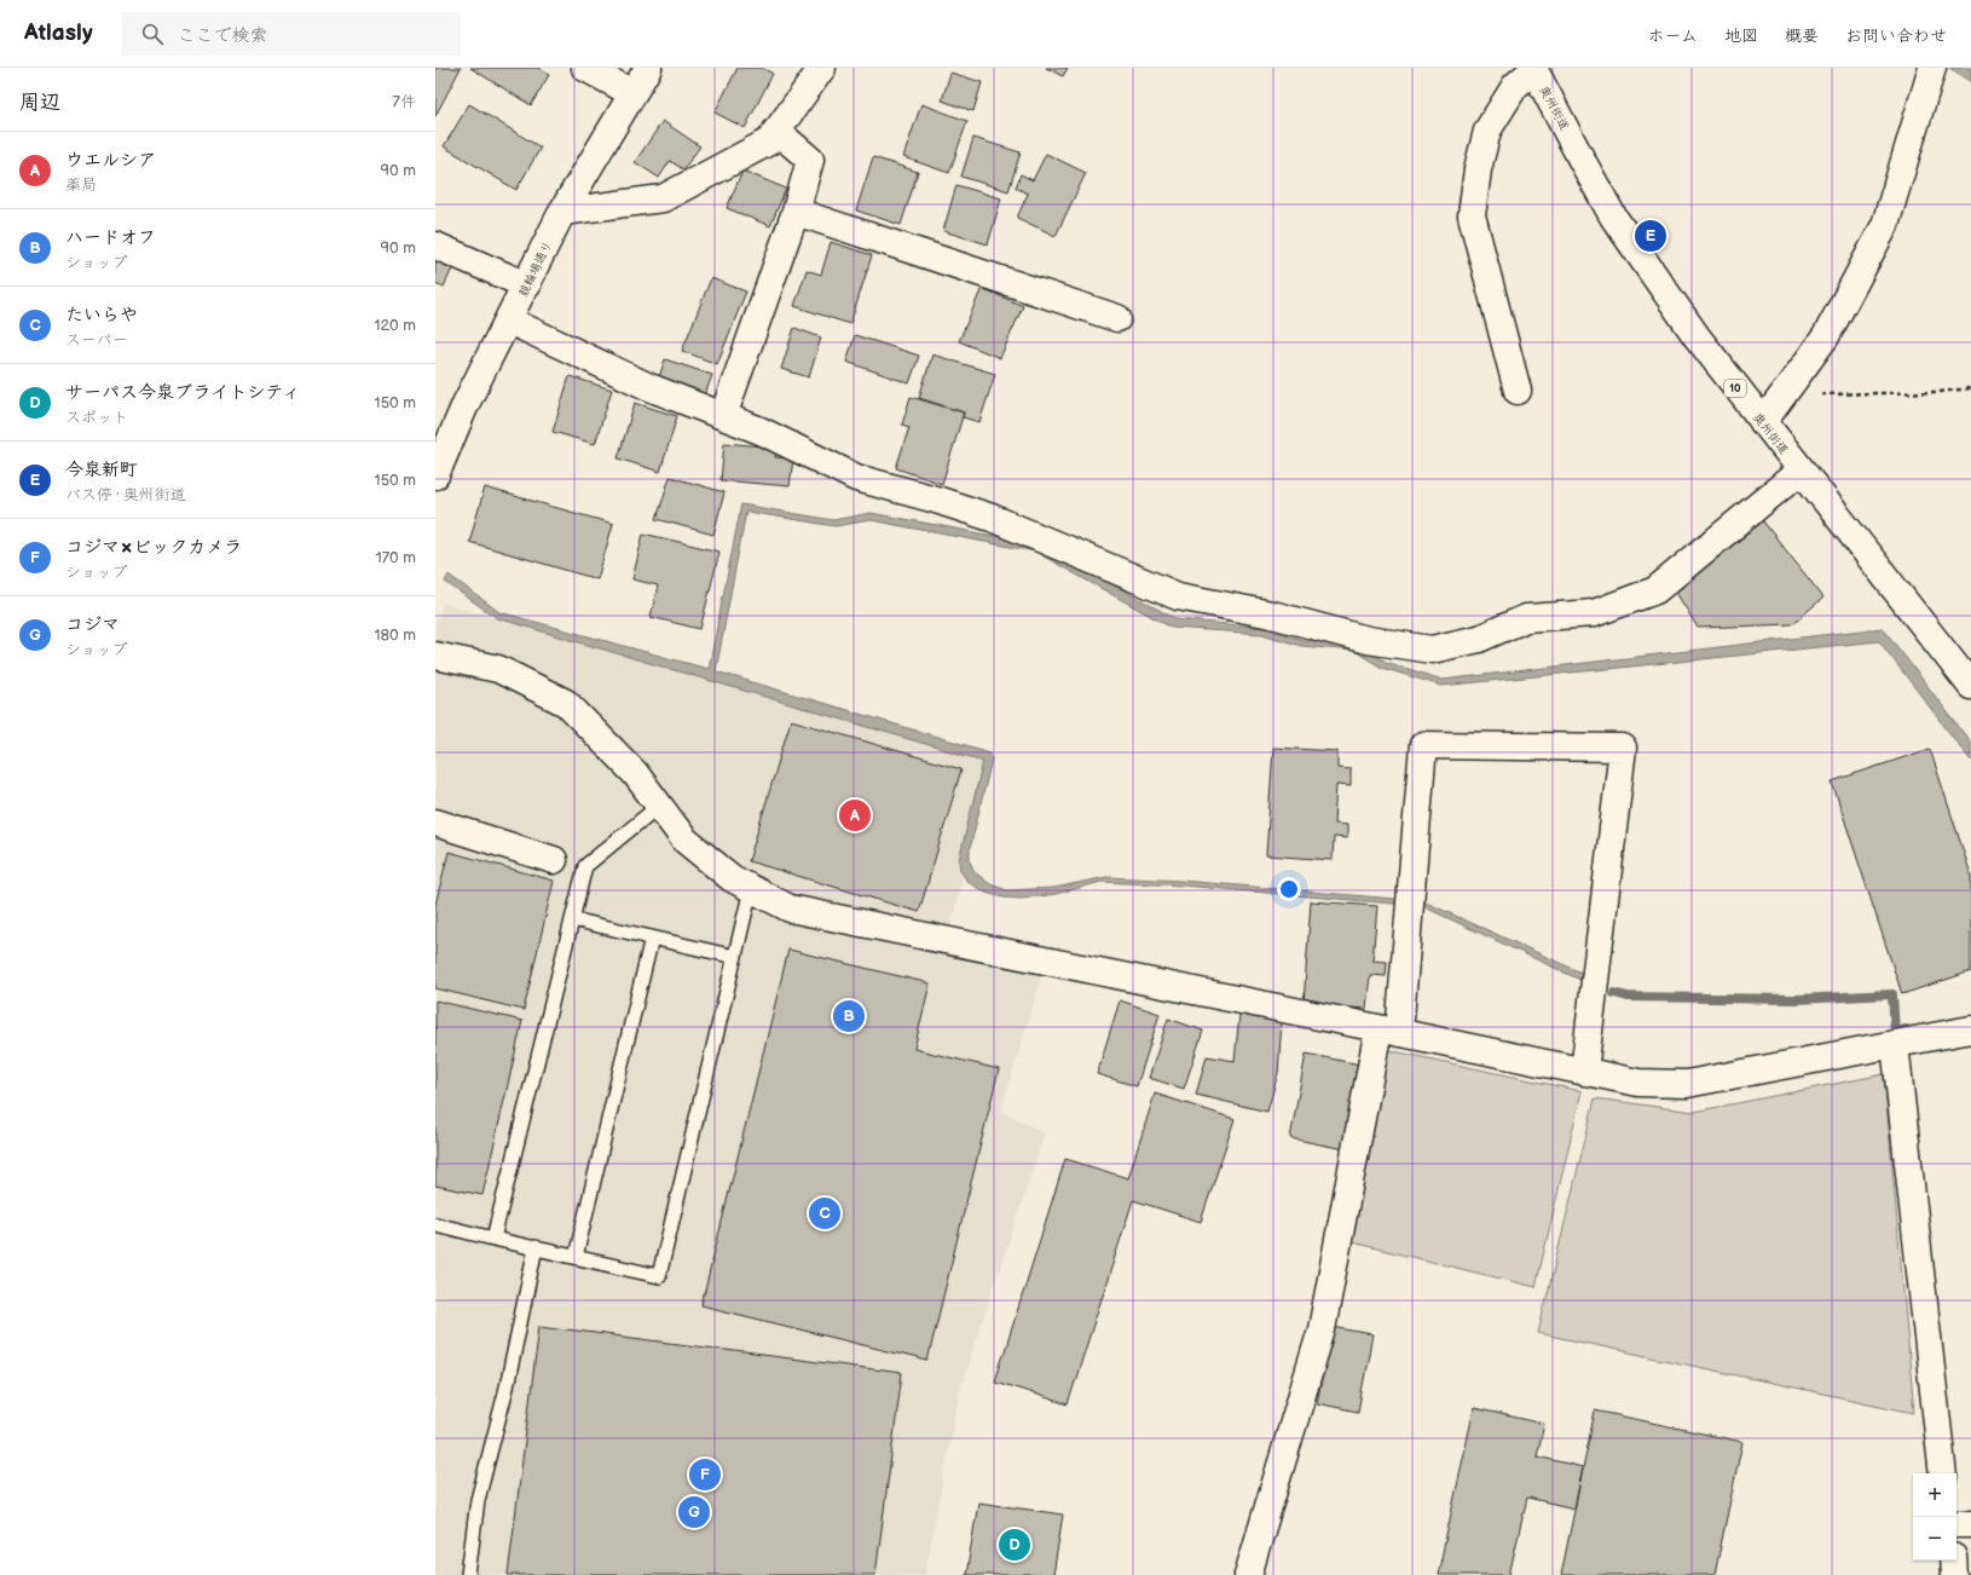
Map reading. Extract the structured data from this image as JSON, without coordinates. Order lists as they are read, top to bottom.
{
  "streets": {
    "street": ["奥州街道", "競輪場通り", "10"]
  },
  "page": {
    "header": "Atlasly",
    "search": "ここで検索",
    "nav": [
      "ホーム",
      "地図",
      "概要",
      "お問い合わせ"
    ],
    "heading": ["周辺", "7件"],
    "list": [
      {
        "mark": "A",
        "name": "ウエルシア",
        "note": "薬局",
        "value": "90 m"
      },
      {
        "mark": "B",
        "name": "ハードオフ",
        "note": "ショップ",
        "value": "90 m"
      },
      {
        "mark": "C",
        "name": "たいらや",
        "note": "スーパー",
        "value": "120 m"
      },
      {
        "mark": "D",
        "name": "サーパス今泉ブライトシティ",
        "note": "スポット",
        "value": "150 m"
      },
      {
        "mark": "E",
        "name": "今泉新町",
        "note": "バス停 · 奥州街道",
        "value": "150 m"
      },
      {
        "mark": "F",
        "name": "コジマ×ビックカメラ",
        "note": "ショップ",
        "value": "170 m"
      },
      {
        "mark": "G",
        "name": "コジマ",
        "note": "ショップ",
        "value": "180 m"
      }
    ],
    "pins": [
      "E",
      "A",
      "B",
      "C",
      "F",
      "G",
      "D"
    ],
    "map_buttons": ["+", "−"]
  }
}
